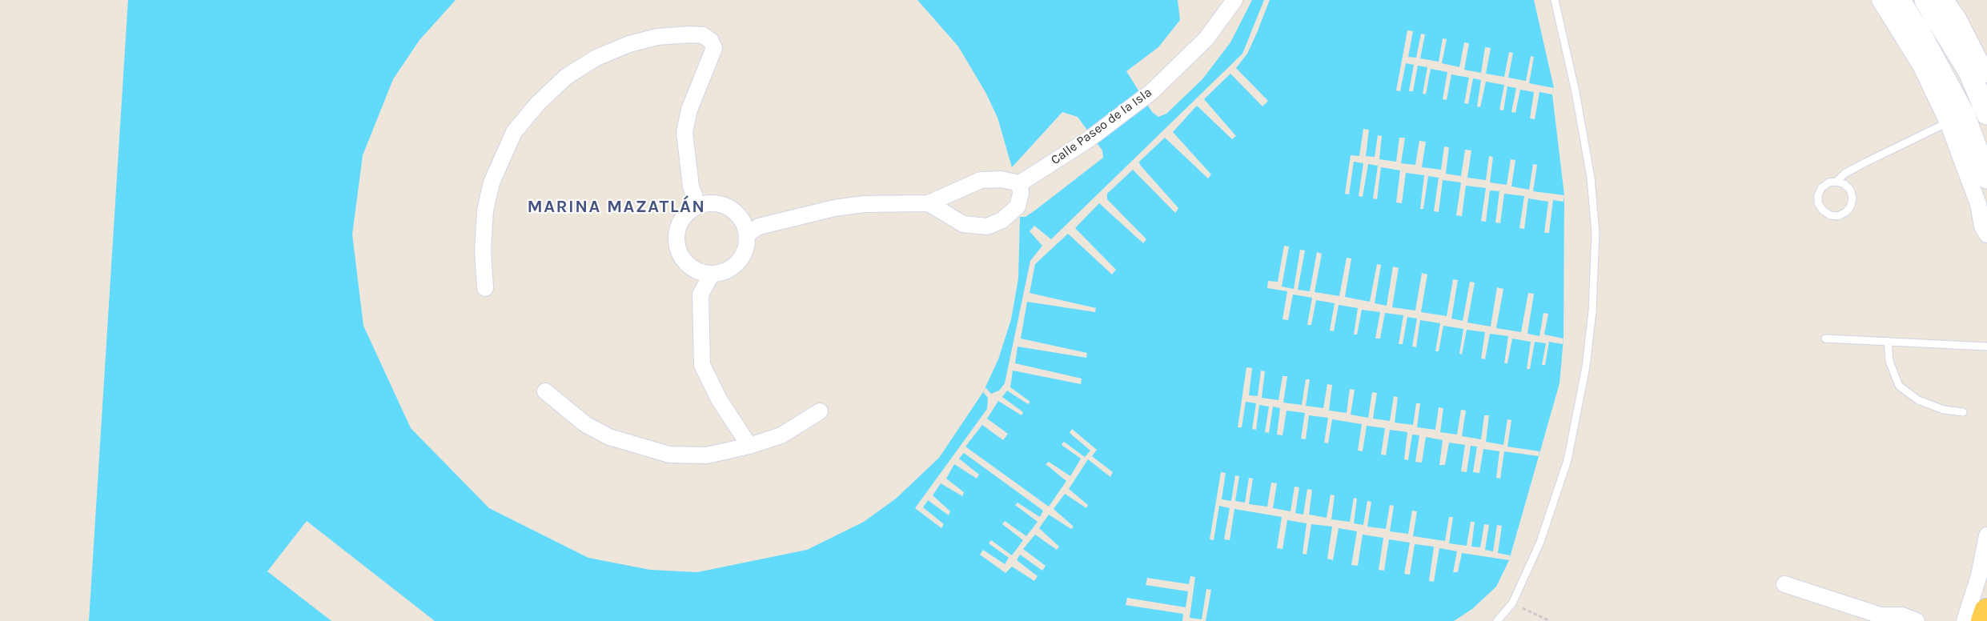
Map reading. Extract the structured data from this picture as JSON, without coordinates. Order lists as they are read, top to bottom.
{
  "streets": {
    "street": ["Calle Paseo de la Isla"]
  },
  "districts": ["MARINA MAZATLÁN"]
}
